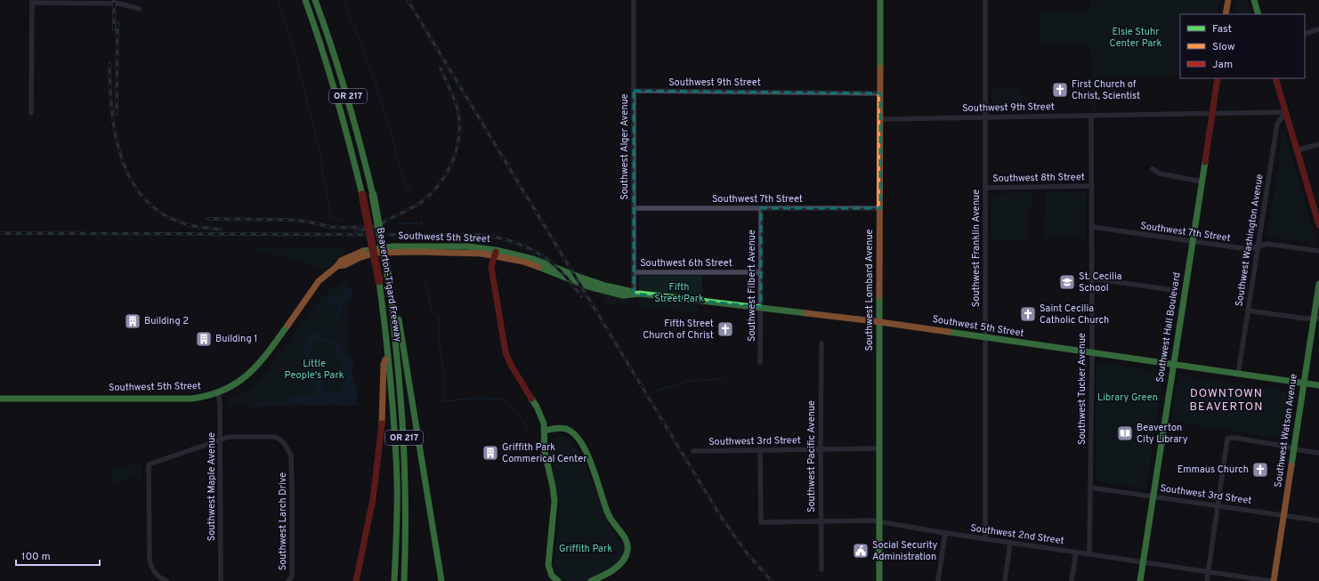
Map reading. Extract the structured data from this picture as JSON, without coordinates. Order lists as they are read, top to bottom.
{
  "streets": {
    "main road": [
      "OR 217",
      "Southwest 5th Street",
      "Beaverton-Tigard Freeway",
      "Southwest Lombard Avenue",
      "Southwest Hall Boulevard",
      "Southwest Watson Avenue"
    ],
    "street": [
      "Southwest 9th Street",
      "Southwest Alger Avenue",
      "Southwest 8th Street",
      "Southwest 7th Street",
      "Southwest Washington Avenue",
      "Southwest Franklin Avenue",
      "Southwest 6th Street",
      "Southwest Filbert Avenue",
      "Southwest Tucker Avenue",
      "Southwest 3rd Street",
      "Southwest Pacific Avenue",
      "Southwest Maple Avenue",
      "Southwest Larch Drive",
      "Southwest 2nd Street"
    ]
  },
  "crossings": [
    ["Southwest 9th Street", "Southwest Alger Avenue"],
    ["Southwest 9th Street", "Southwest Washington Avenue"],
    ["Southwest 9th Street", "Southwest Franklin Avenue"],
    ["Southwest 9th Street", "Southwest Lombard Avenue"],
    ["Southwest 9th Street", "Southwest Hall Boulevard"],
    ["Southwest 9th Street", "Southwest Tucker Avenue"],
    ["Southwest Alger Avenue", "Southwest 7th Street"],
    ["Southwest Alger Avenue", "Southwest 5th Street"],
    ["Southwest Alger Avenue", "Southwest 6th Street"],
    ["Southwest 8th Street", "Southwest Franklin Avenue"],
    ["Southwest 8th Street", "Southwest Tucker Avenue"],
    ["Southwest 7th Street", "Southwest Washington Avenue"],
    ["Southwest 7th Street", "Southwest Filbert Avenue"],
    ["Southwest 7th Street", "Southwest Lombard Avenue"],
    ["Southwest 7th Street", "Southwest Hall Boulevard"],
    ["Southwest 7th Street", "Southwest Tucker Avenue"],
    ["Southwest 5th Street", "Southwest Washington Avenue"],
    ["Southwest 5th Street", "Southwest Franklin Avenue"],
    ["Southwest 5th Street", "Southwest Filbert Avenue"],
    ["Southwest 5th Street", "Southwest Lombard Avenue"],
    ["Southwest 5th Street", "Southwest Hall Boulevard"],
    ["Southwest 5th Street", "Southwest Tucker Avenue"],
    ["Southwest 5th Street", "Southwest Watson Avenue"],
    ["Southwest 5th Street", "Southwest Maple Avenue"],
    ["Southwest Franklin Avenue", "Southwest 2nd Street"],
    ["Southwest 6th Street", "Southwest Filbert Avenue"],
    ["Southwest Lombard Avenue", "Southwest 3rd Street"],
    ["Southwest Lombard Avenue", "Southwest 2nd Street"],
    ["Southwest Hall Boulevard", "Southwest 3rd Street"],
    ["Southwest Hall Boulevard", "Southwest 2nd Street"],
    ["Southwest Tucker Avenue", "Southwest 3rd Street"],
    ["Southwest Tucker Avenue", "Southwest 2nd Street"],
    ["Southwest Watson Avenue", "Southwest 3rd Street"],
    ["Southwest 3rd Street", "Southwest Pacific Avenue"],
    ["Southwest 3rd Street", "Southwest 2nd Street"],
    ["Southwest Pacific Avenue", "Southwest 2nd Street"],
    ["Southwest Maple Avenue", "Southwest Larch Drive"]
  ],
  "districts": ["DOWNTOWN BEAVERTON"],
  "parks": [
    "Elsie Stuhr Center Park",
    "Fifth Street Park",
    "Little People's Park",
    "Library Green",
    "Griffith Park"
  ],
  "places": {
    "church": [
      "First Church of Christ, Scientist",
      "Saint Cecilia Catholic Church",
      "Fifth Street Church of Christ",
      "Emmaus Church"
    ],
    "school or university": ["St. Cecilia School"],
    "building": ["Building 2", "Building 1", "Griffith Park Commerical Center"],
    "library": ["Beaverton City Library"],
    "public building": ["Social Security Administration"]
  },
  "legend": ["Fast", "Slow", "Jam"],
  "scale_bar": "100 m"
}
